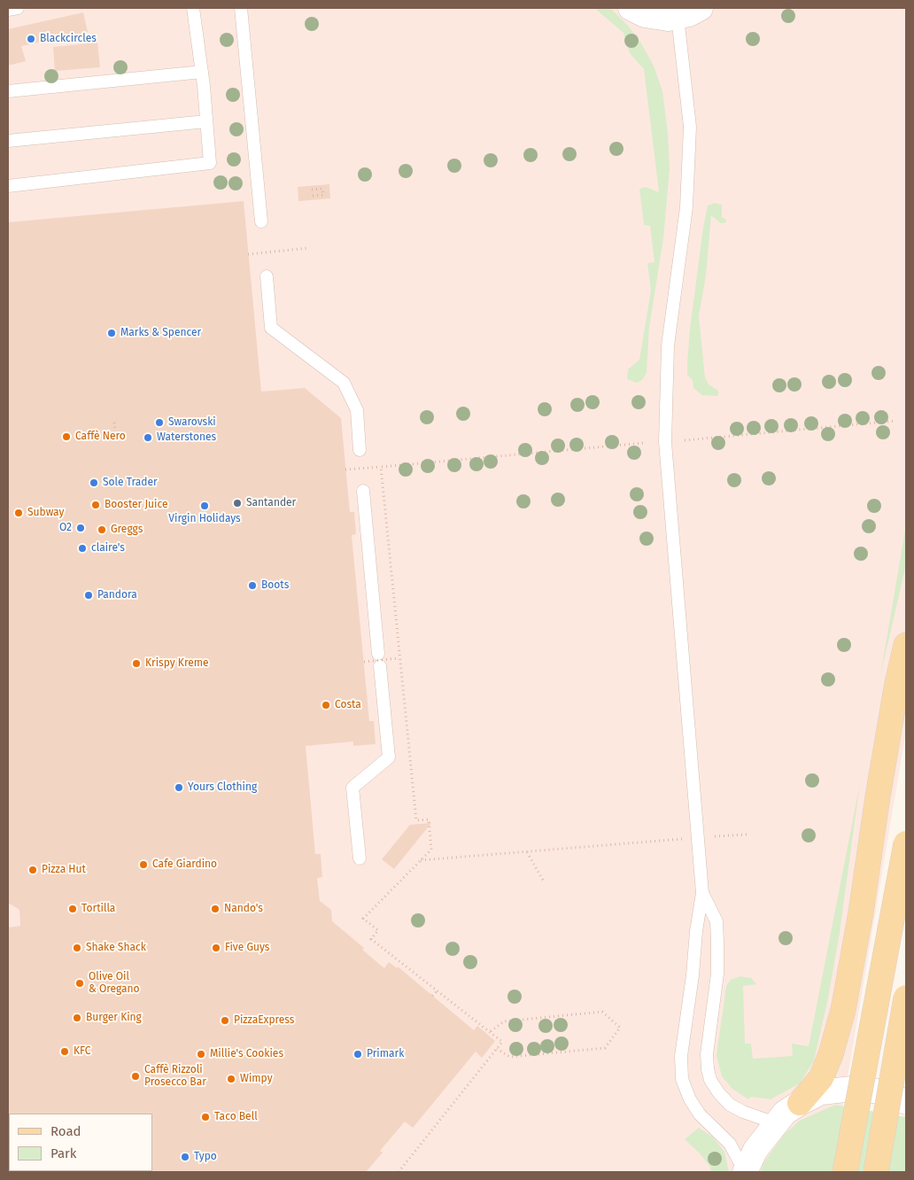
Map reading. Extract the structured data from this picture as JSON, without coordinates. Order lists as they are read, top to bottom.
{
  "places": [
    "Blackcircles",
    "Marks & Spencer",
    "Swarovski",
    "Caffè Nero",
    "Waterstones",
    "Sole Trader",
    "Santander",
    "Booster Juice",
    "Virgin Holidays",
    "Subway",
    "O2",
    "Greggs",
    "claire's",
    "Boots",
    "Pandora",
    "Krispy Kreme",
    "Costa",
    "Yours Clothing",
    "Cafe Giardino",
    "Pizza Hut",
    "Tortilla",
    "Nando's",
    "Shake Shack",
    "Five Guys",
    "Olive Oil & Oregano",
    "Burger King",
    "PizzaExpress",
    "KFC",
    "Millie's Cookies",
    "Primark",
    "Caffè Rizzoli Prosecco Bar",
    "Wimpy",
    "Taco Bell",
    "Typo"
  ],
  "legend": ["Road", "Park"]
}
